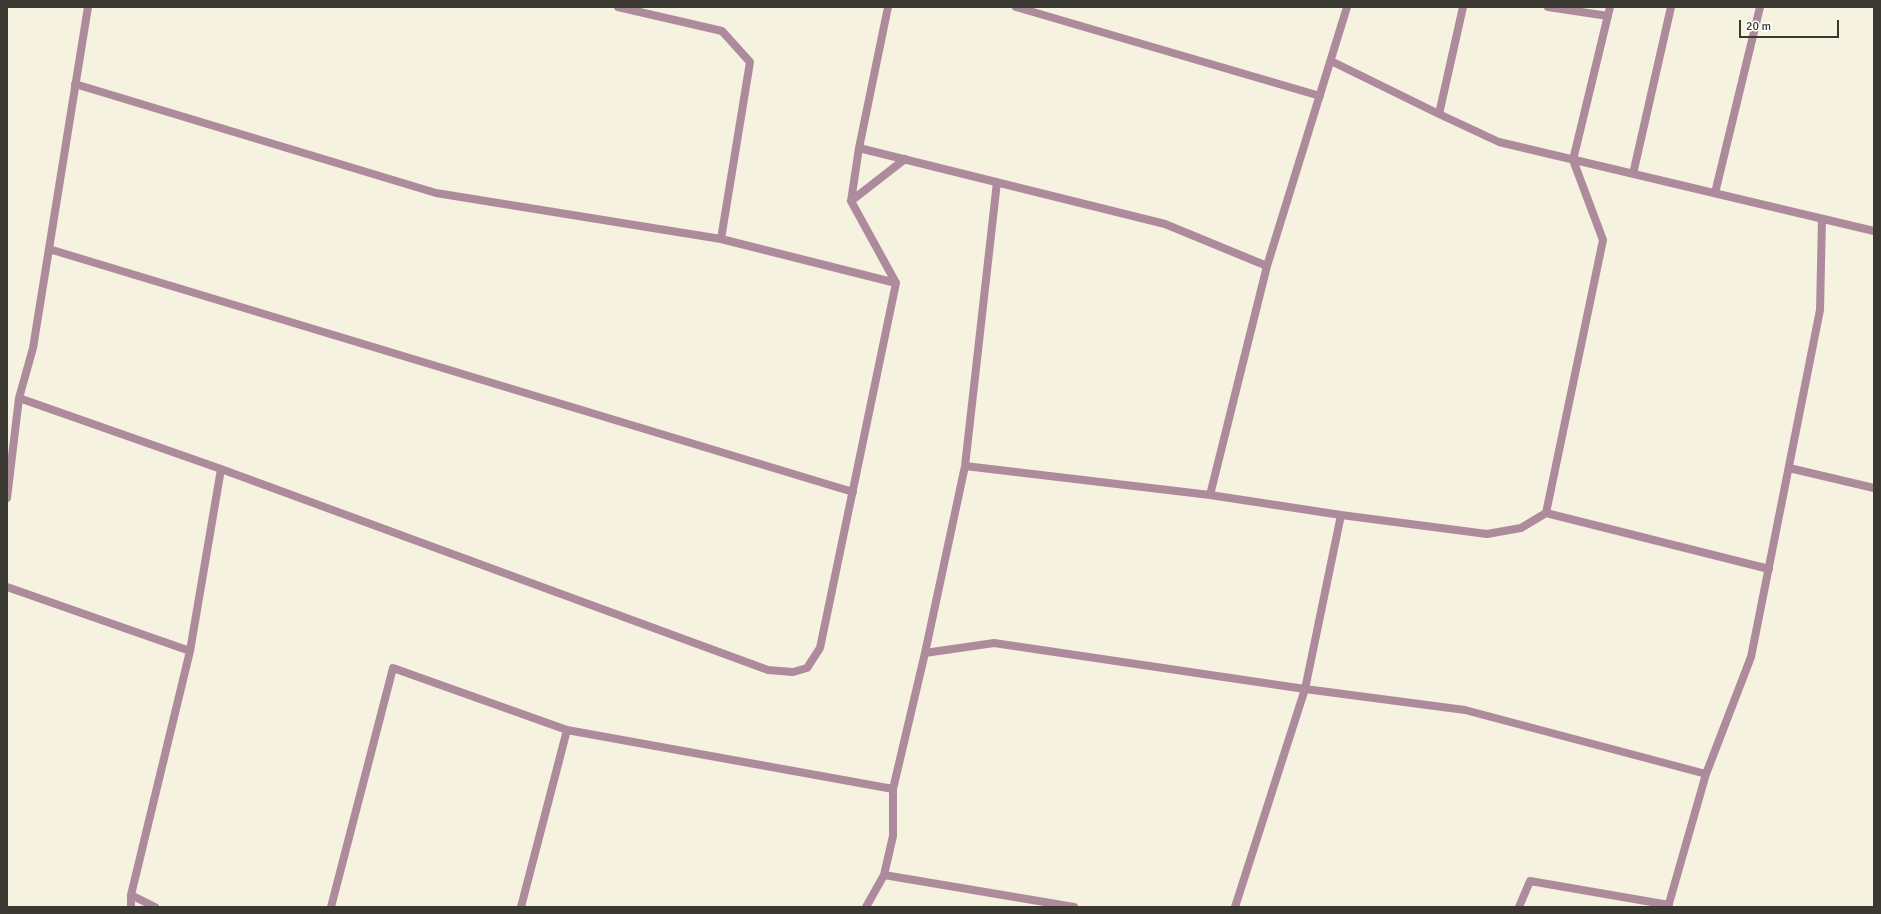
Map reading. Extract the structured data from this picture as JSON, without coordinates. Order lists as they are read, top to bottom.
{
  "scale_bar": "20 m"
}
